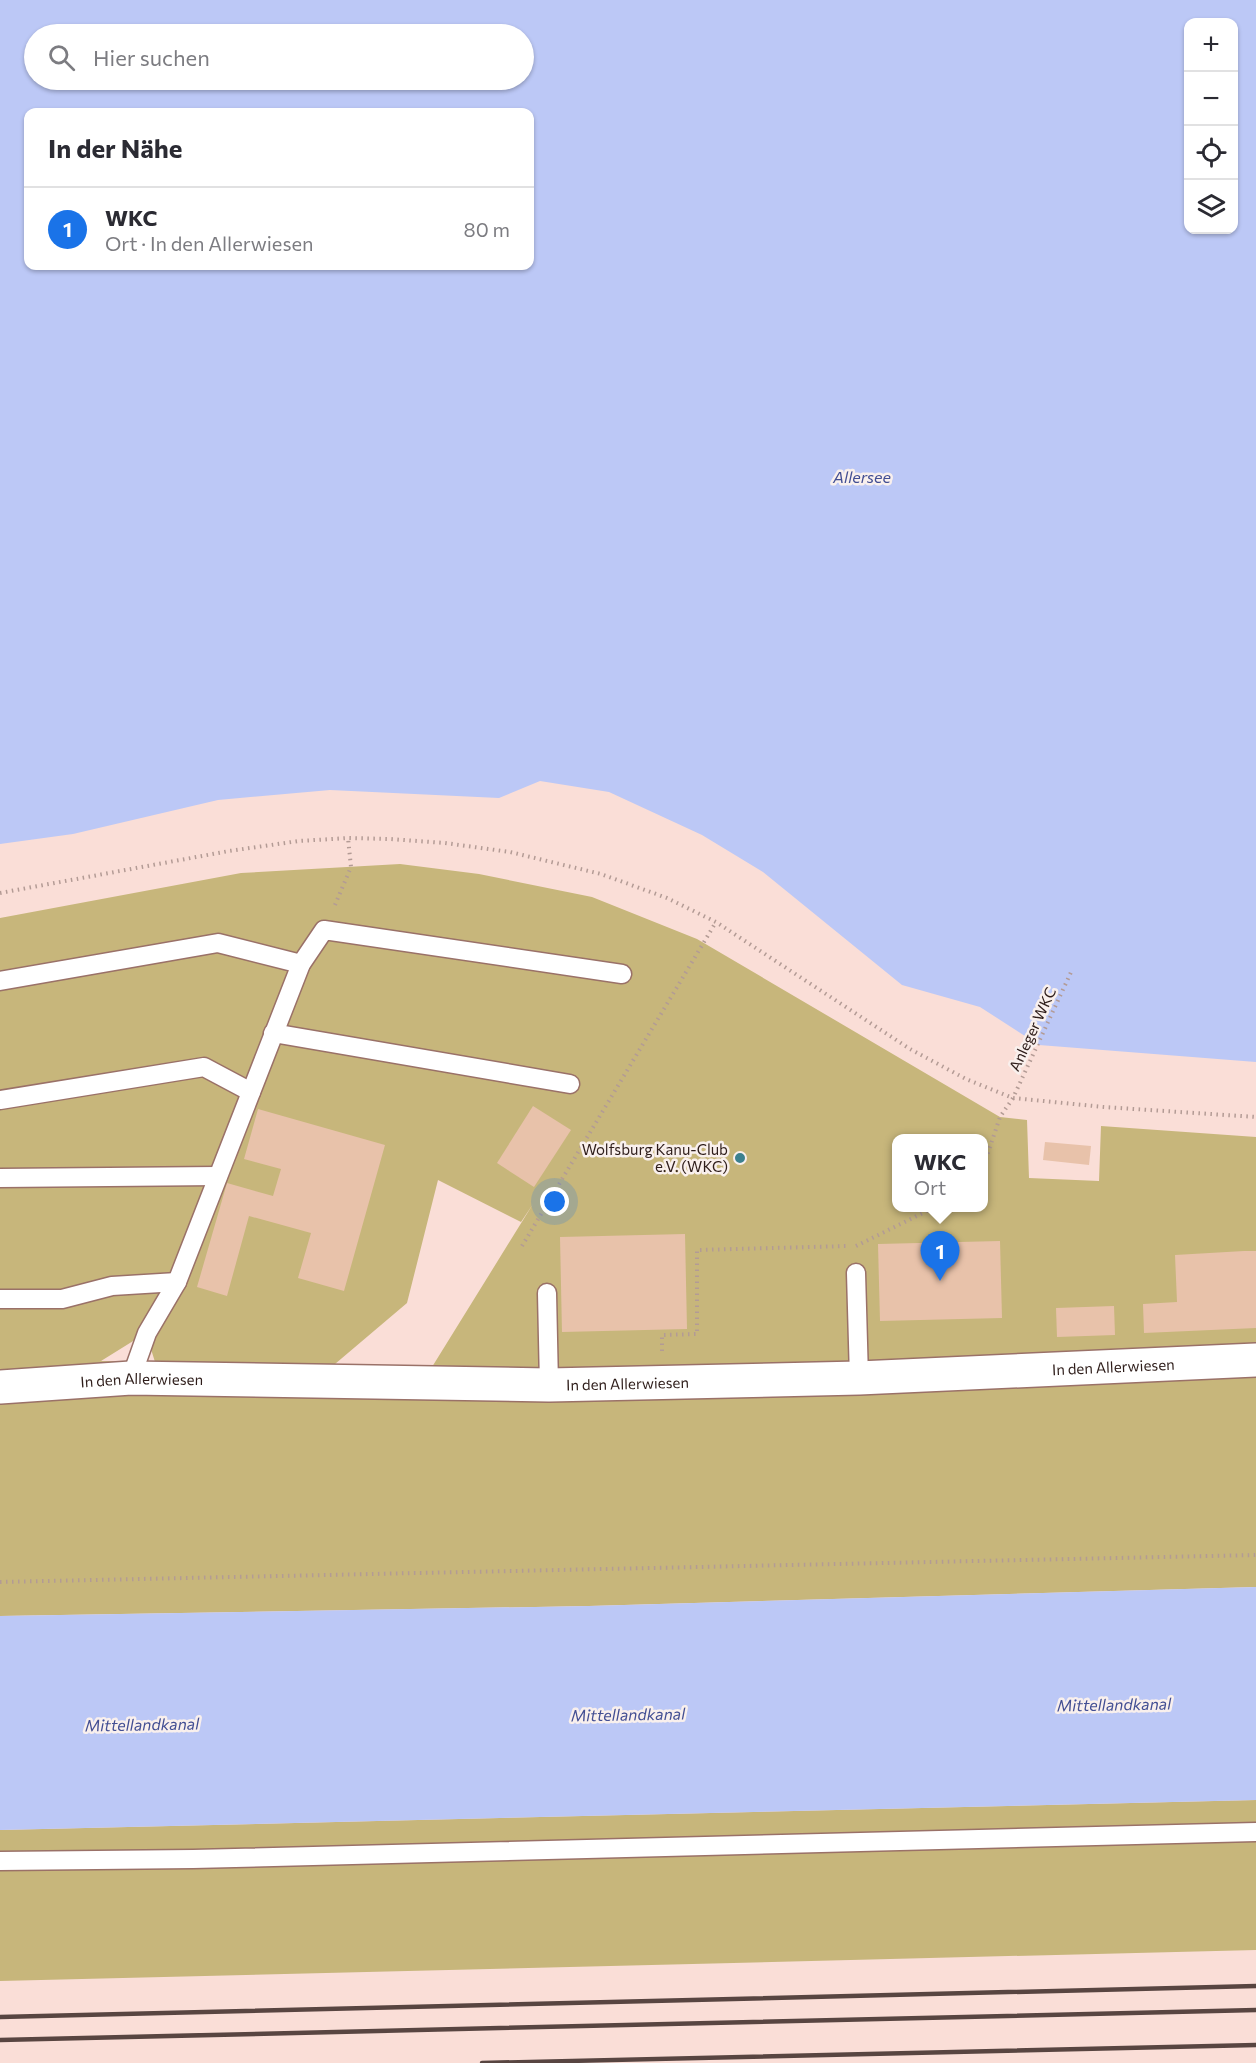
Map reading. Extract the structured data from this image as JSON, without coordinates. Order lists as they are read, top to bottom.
{
  "streets": {
    "street": ["In den Allerwiesen"],
    "path": ["Anleger WKC"]
  },
  "water": ["Allersee", "Mittellandkanal"],
  "places": ["Wolfsburg Kanu-Club e.V. (WKC)"],
  "page": {
    "map_buttons": ["+", "−"],
    "search": "Hier suchen",
    "heading": "In der Nähe",
    "list": [
      {
        "mark": "1",
        "name": "WKC",
        "note": "Ort · In den Allerwiesen",
        "value": "80 m"
      }
    ],
    "popup": ["WKC", "Ort"],
    "pins": "1"
  }
}
